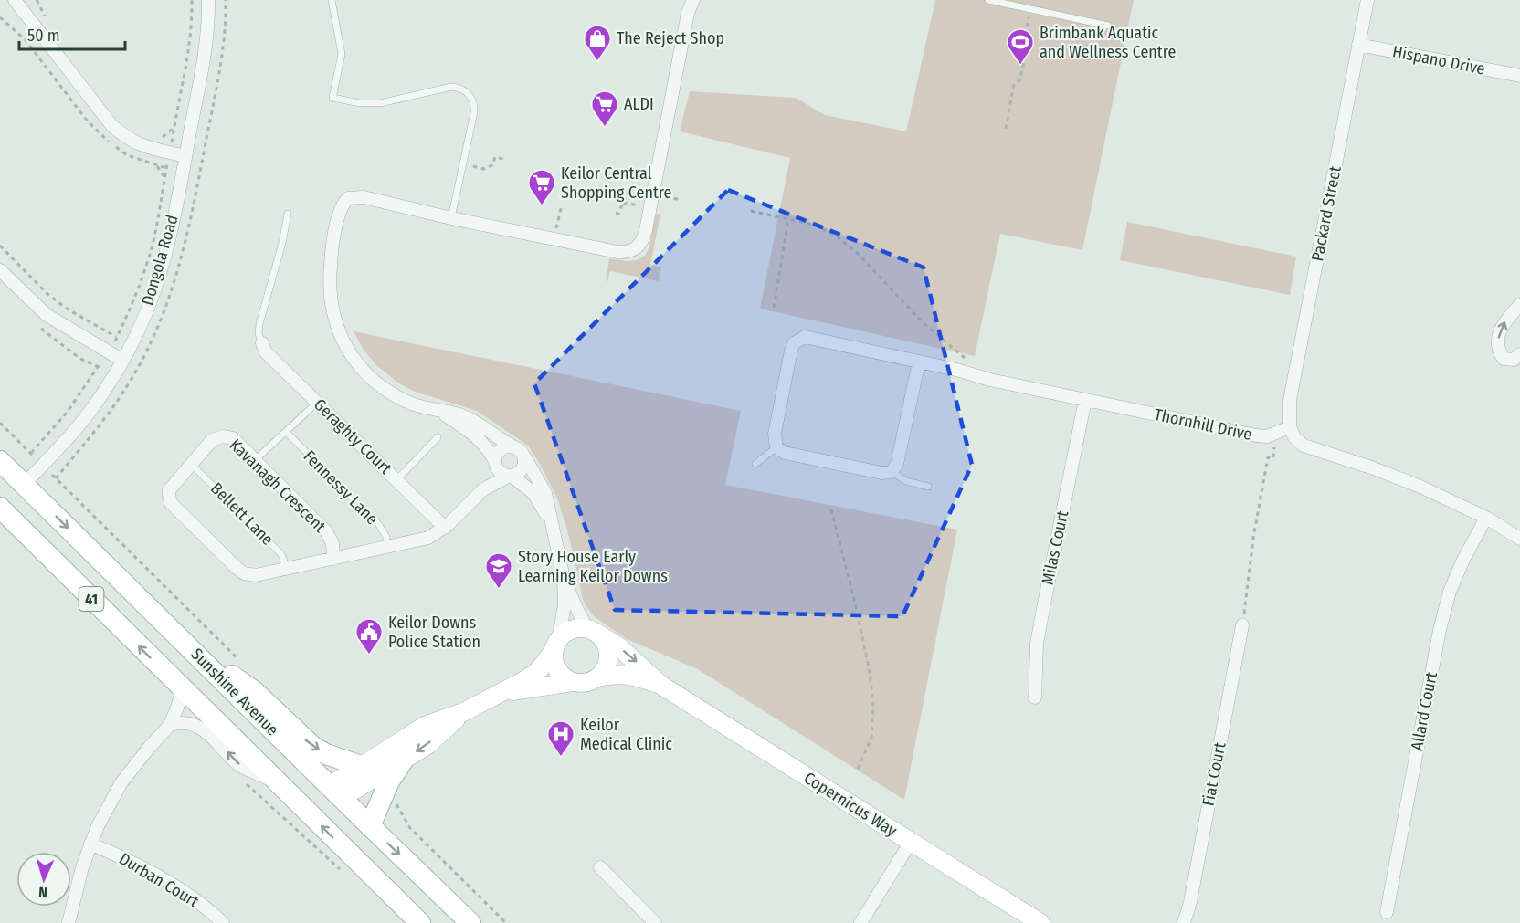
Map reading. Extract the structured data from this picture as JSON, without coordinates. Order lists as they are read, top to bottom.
{
  "streets": {
    "main road": ["41", "Sunshine Avenue"],
    "street": [
      "Hispano Drive",
      "Packard Street",
      "Dongola Road",
      "Thornhill Drive",
      "Geraghty Court",
      "Kavanagh Crescent",
      "Milas Court",
      "Allard Court",
      "Fiat Court",
      "Copernicus Way",
      "Durban Court"
    ],
    "lane": ["Fennessy Lane", "Bellett Lane"]
  },
  "crossings": [
    ["Hispano Drive", "Packard Street"],
    ["Packard Street", "Thornhill Drive"],
    ["Dongola Road", "Sunshine Avenue"],
    ["Thornhill Drive", "Milas Court"],
    ["Geraghty Court", "Kavanagh Crescent"],
    ["Kavanagh Crescent", "Fennessy Lane"],
    ["Kavanagh Crescent", "Bellett Lane"]
  ],
  "places": {
    "shop": ["The Reject Shop"],
    "sports": ["Brimbank Aquatic and Wellness Centre"],
    "supermarket": ["ALDI", "Keilor Central Shopping Centre"],
    "school or university": ["Story House Early Learning Keilor Downs"],
    "public building": ["Keilor Downs Police Station"],
    "hospital": ["Keilor Medical Clinic"]
  },
  "scale_bar": "50 m",
  "north": "bottom"
}
